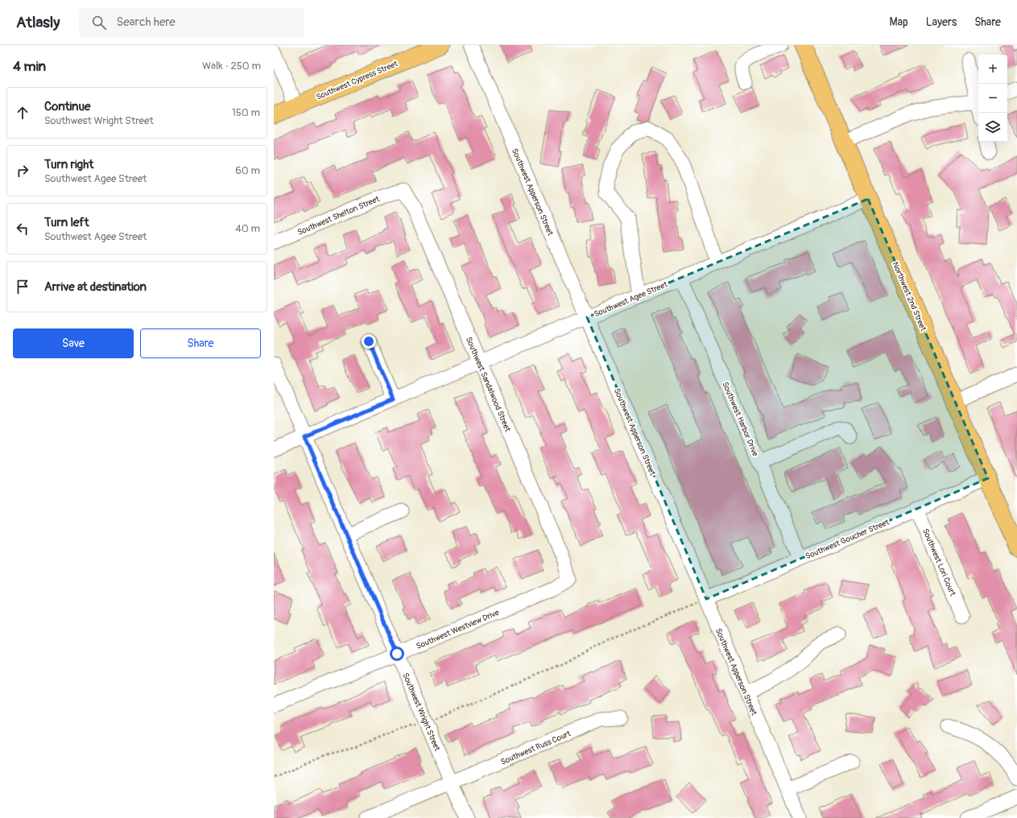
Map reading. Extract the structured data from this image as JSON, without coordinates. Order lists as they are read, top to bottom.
{
  "streets": {
    "main road": ["Southwest Cypress Street", "Northwest 2nd Street"],
    "street": [
      "Southwest Apperson Street",
      "Southwest Shelton Street",
      "Southwest Agee Street",
      "Southwest Sandalwood Street",
      "Southwest Harbor Drive",
      "Southwest Goucher Street",
      "Southwest Lori Court",
      "Southwest Westview Drive",
      "Southwest Wright Street",
      "Southwest Russ Court"
    ]
  },
  "crossings": [
    ["Southwest Apperson Street", "Southwest Agee Street"],
    ["Southwest Apperson Street", "Southwest Goucher Street"],
    ["Southwest Shelton Street", "Southwest Sandalwood Street"],
    ["Northwest 2nd Street", "Southwest Agee Street"],
    ["Northwest 2nd Street", "Southwest Goucher Street"],
    ["Southwest Agee Street", "Southwest Sandalwood Street"],
    ["Southwest Agee Street", "Southwest Harbor Drive"],
    ["Southwest Agee Street", "Southwest Wright Street"],
    ["Southwest Sandalwood Street", "Southwest Westview Drive"],
    ["Southwest Harbor Drive", "Southwest Goucher Street"],
    ["Southwest Goucher Street", "Southwest Lori Court"],
    ["Southwest Westview Drive", "Southwest Wright Street"],
    ["Southwest Wright Street", "Southwest Russ Court"]
  ],
  "page": {
    "header": "Atlasly",
    "search": "Search here",
    "nav": ["Map", "Layers", "Share"],
    "heading": ["4 min", "Walk · 250 m"],
    "map_buttons": ["+", "−"],
    "list": [
      ["Continue", "Southwest Wright Street", "150 m"],
      ["Turn right", "Southwest Agee Street", "60 m"],
      ["Turn left", "Southwest Agee Street", "40 m"],
      "Arrive at destination"
    ],
    "buttons": ["Save", "Share"]
  }
}
